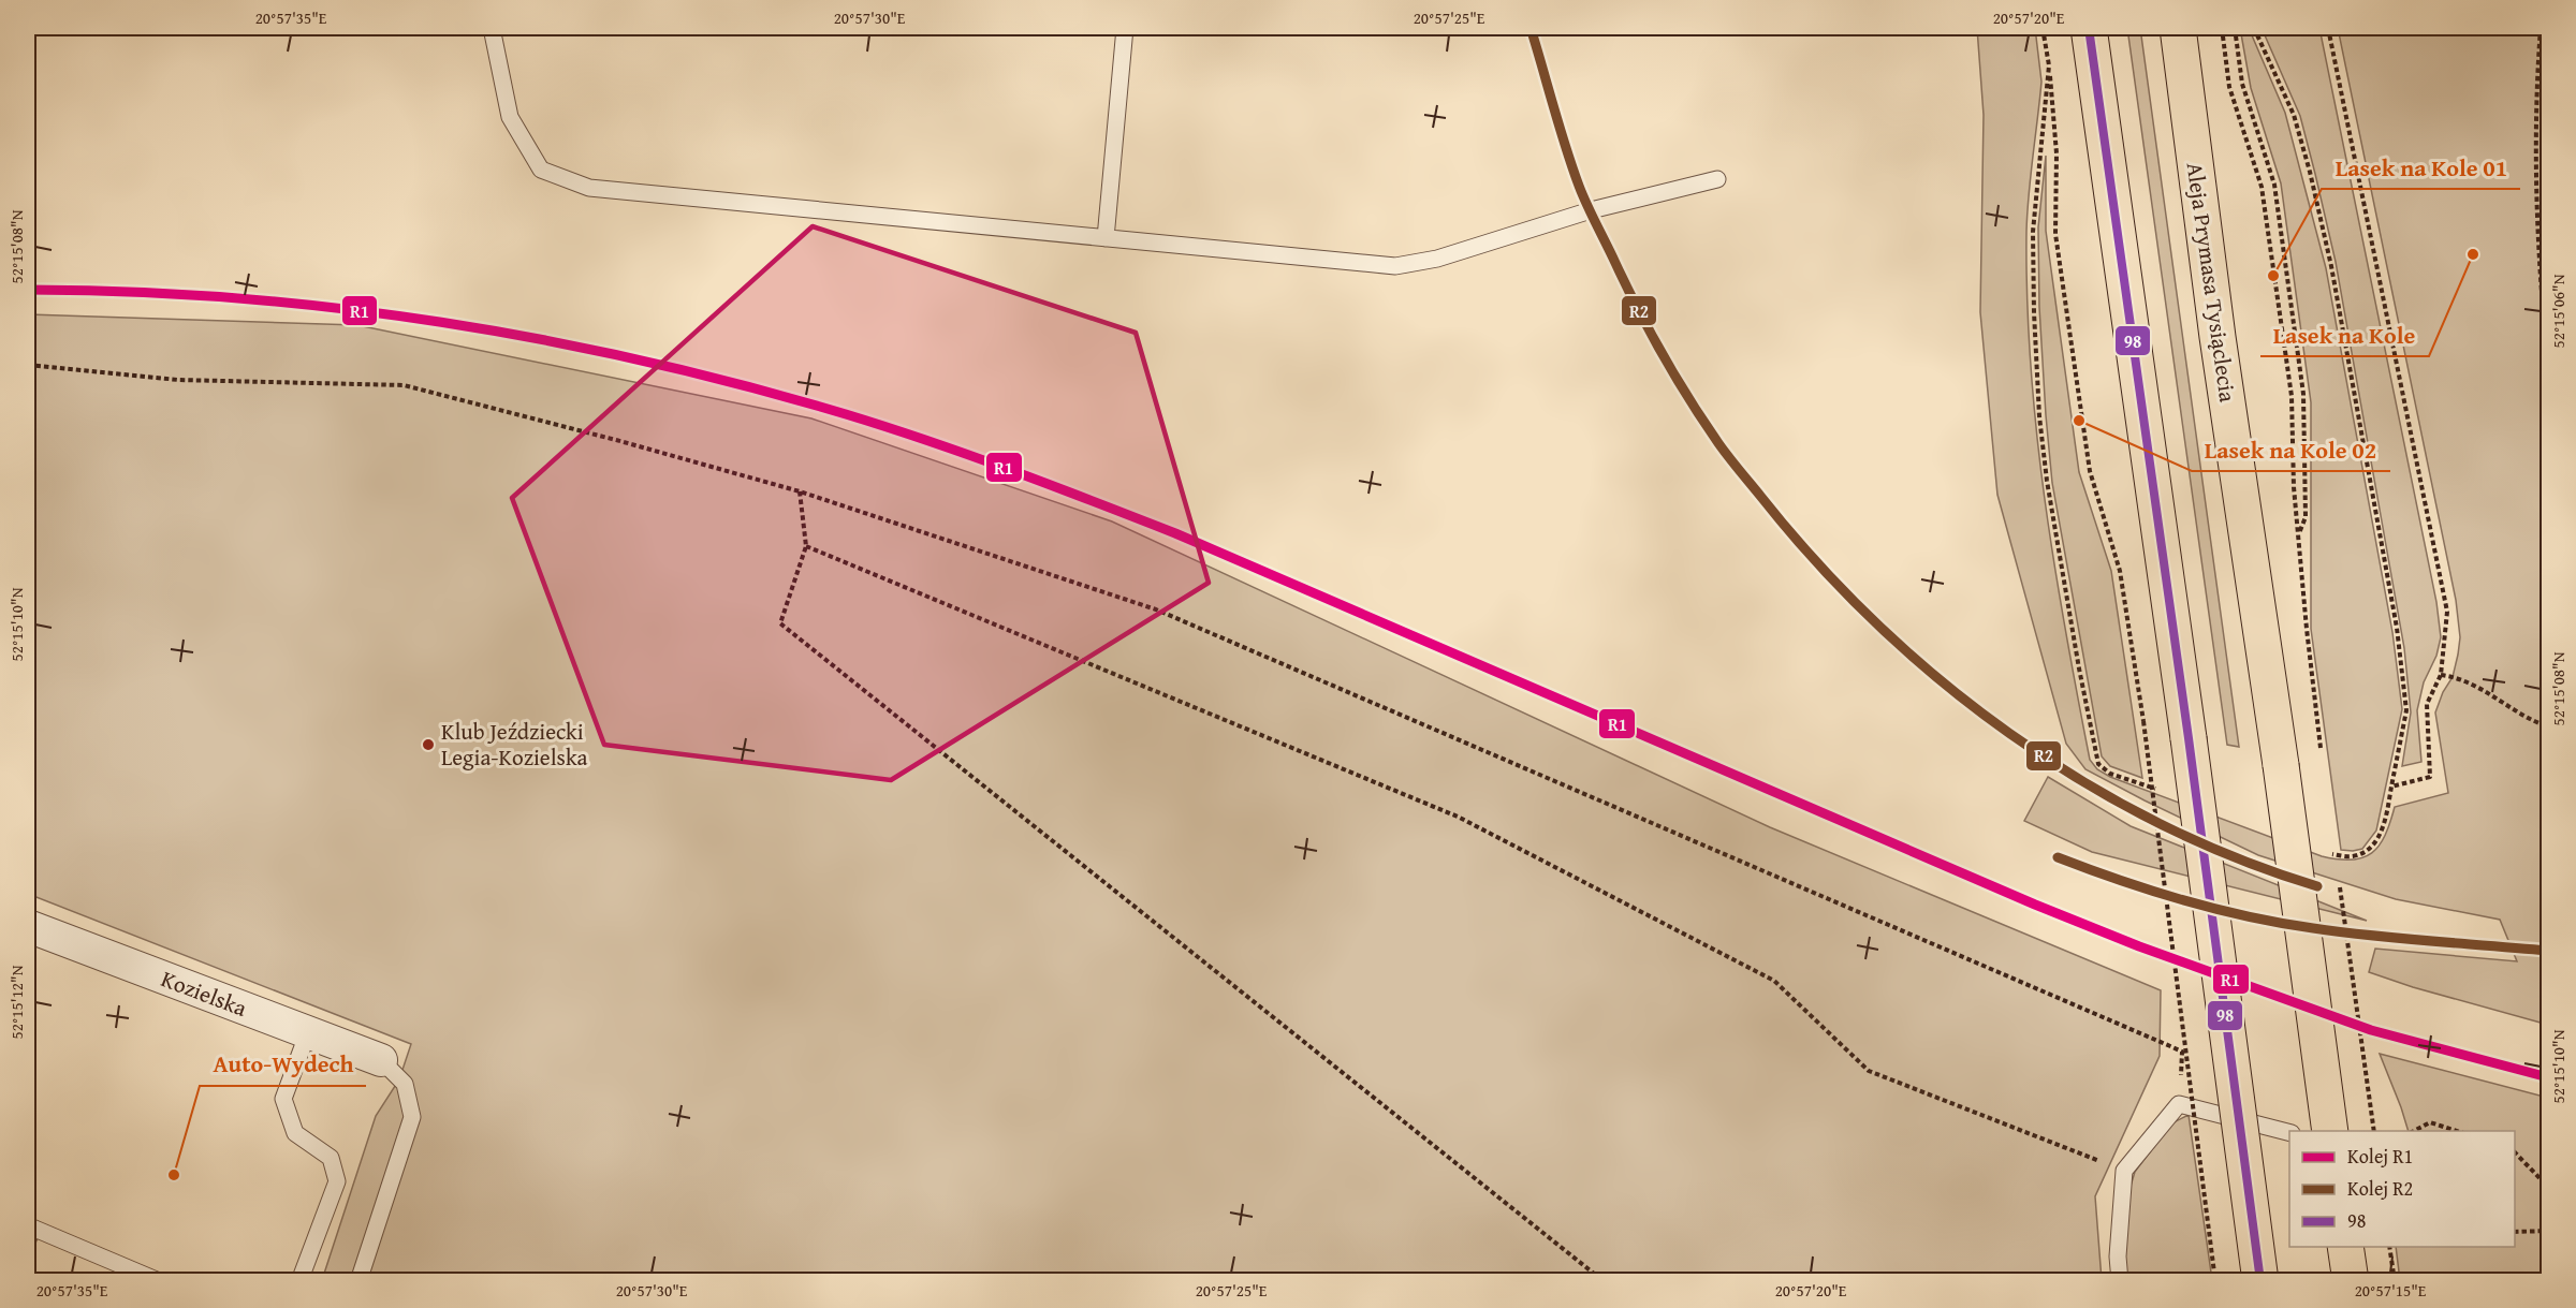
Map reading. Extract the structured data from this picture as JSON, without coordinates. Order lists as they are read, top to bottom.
{
  "streets": {
    "main road": ["Aleja Prymasa Tysiąclecia"],
    "street": ["Kozielska"]
  },
  "places": [
    "Lasek na Kole",
    "Lasek na Kole 01",
    "Lasek na Kole 02",
    "Klub Jeździecki Legia-Kozielska",
    "Auto-Wydech"
  ],
  "lines": ["rail line R2", "transit line 98", "rail line R1"],
  "legend": ["Kolej R1", "Kolej R2", "98"],
  "coordinates": [
    "20°57'35\"E",
    "20°57'30\"E",
    "20°57'25\"E",
    "20°57'20\"E",
    "52°15'08\"N",
    "52°15'06\"N",
    "52°15'10\"N",
    "52°15'12\"N",
    "20°57'15\"E"
  ]
}
